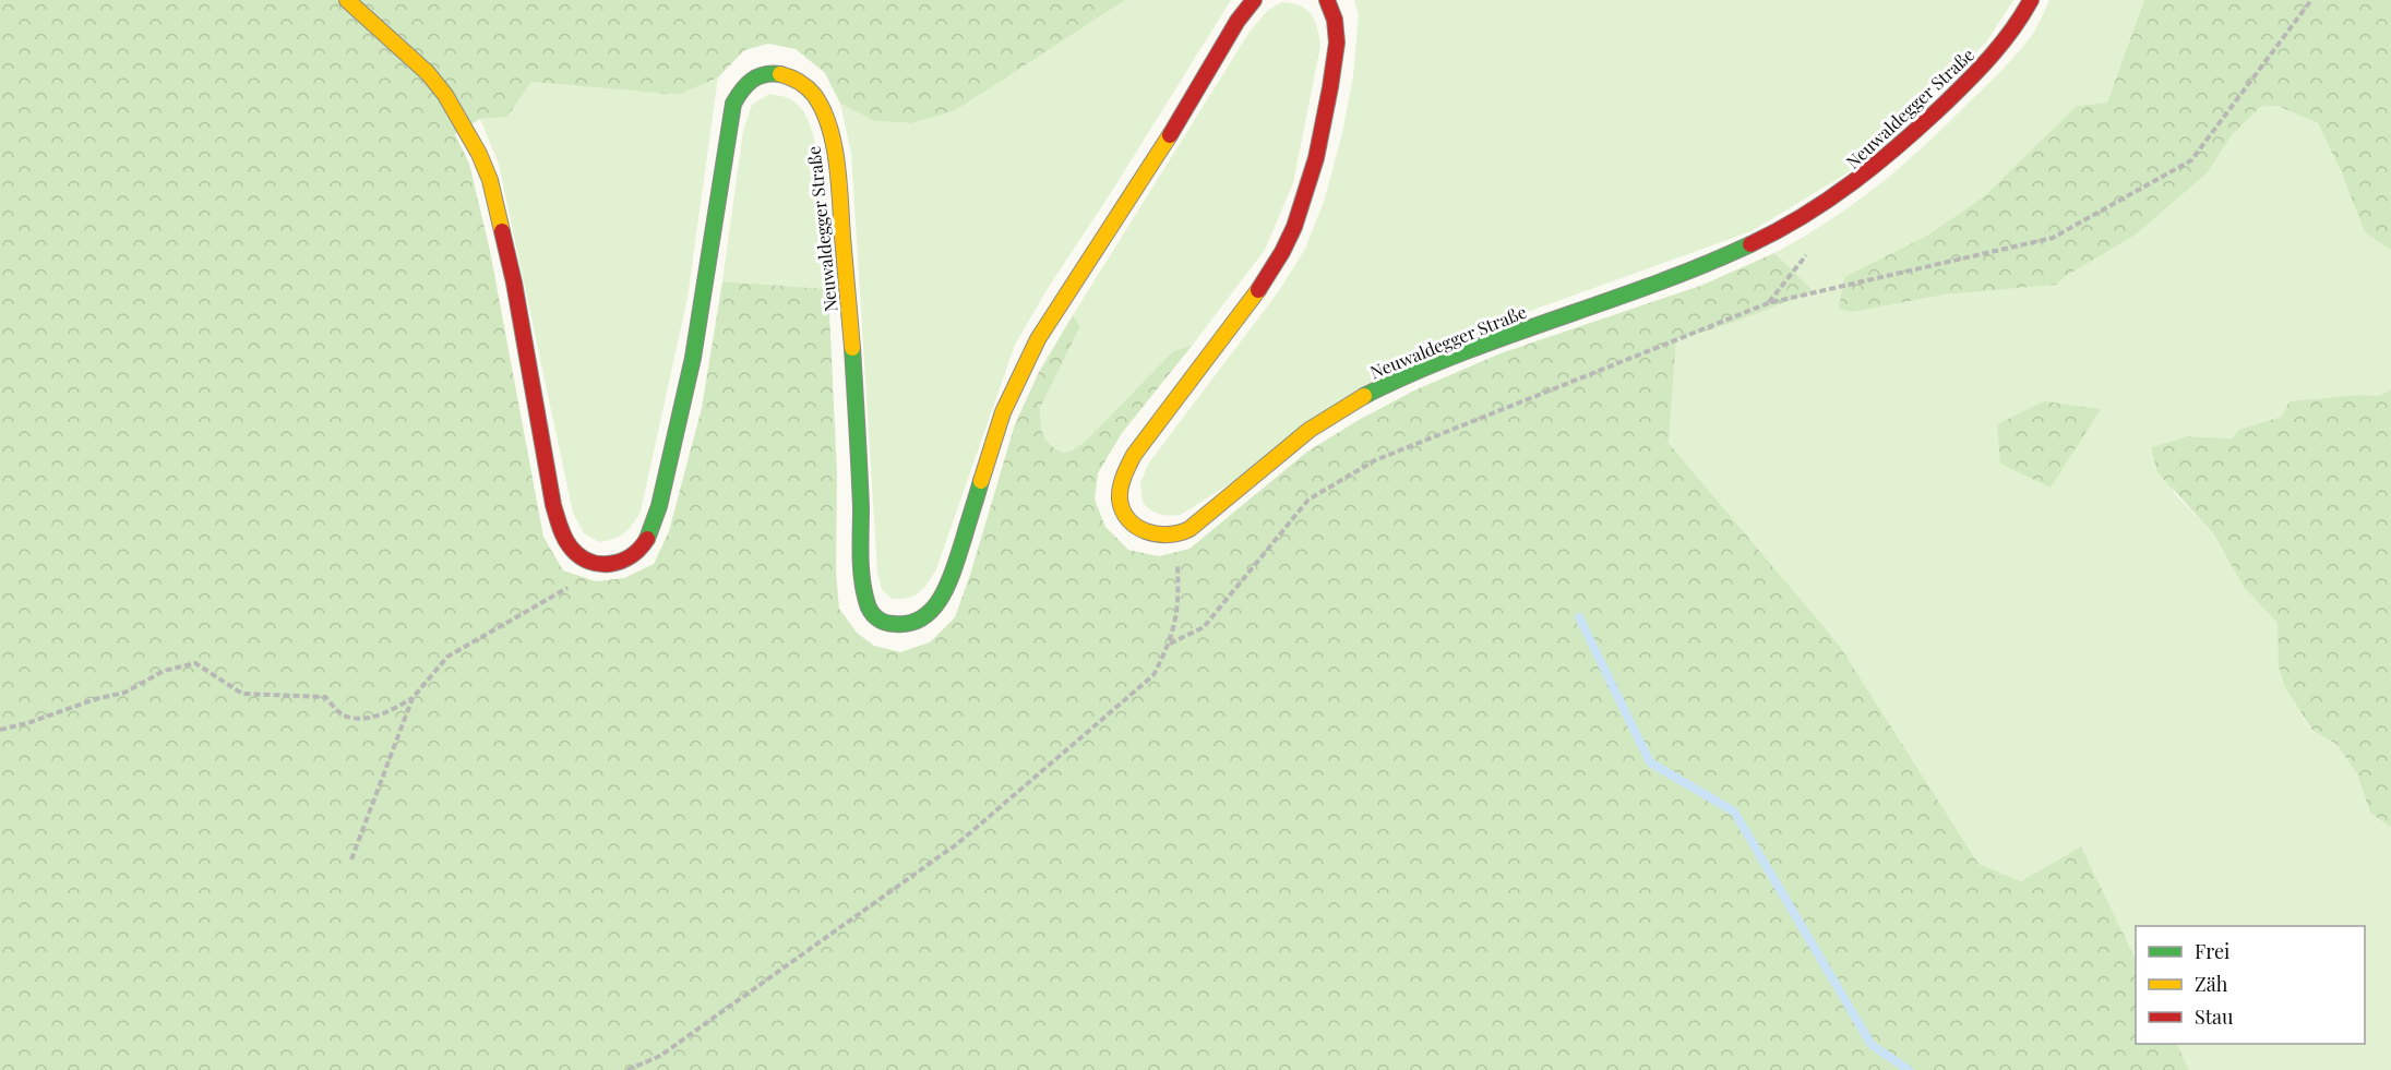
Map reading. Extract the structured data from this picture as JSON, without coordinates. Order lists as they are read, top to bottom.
{
  "streets": {
    "main road": ["Neuwaldegger Straße"]
  },
  "legend": ["Frei", "Zäh", "Stau"]
}
